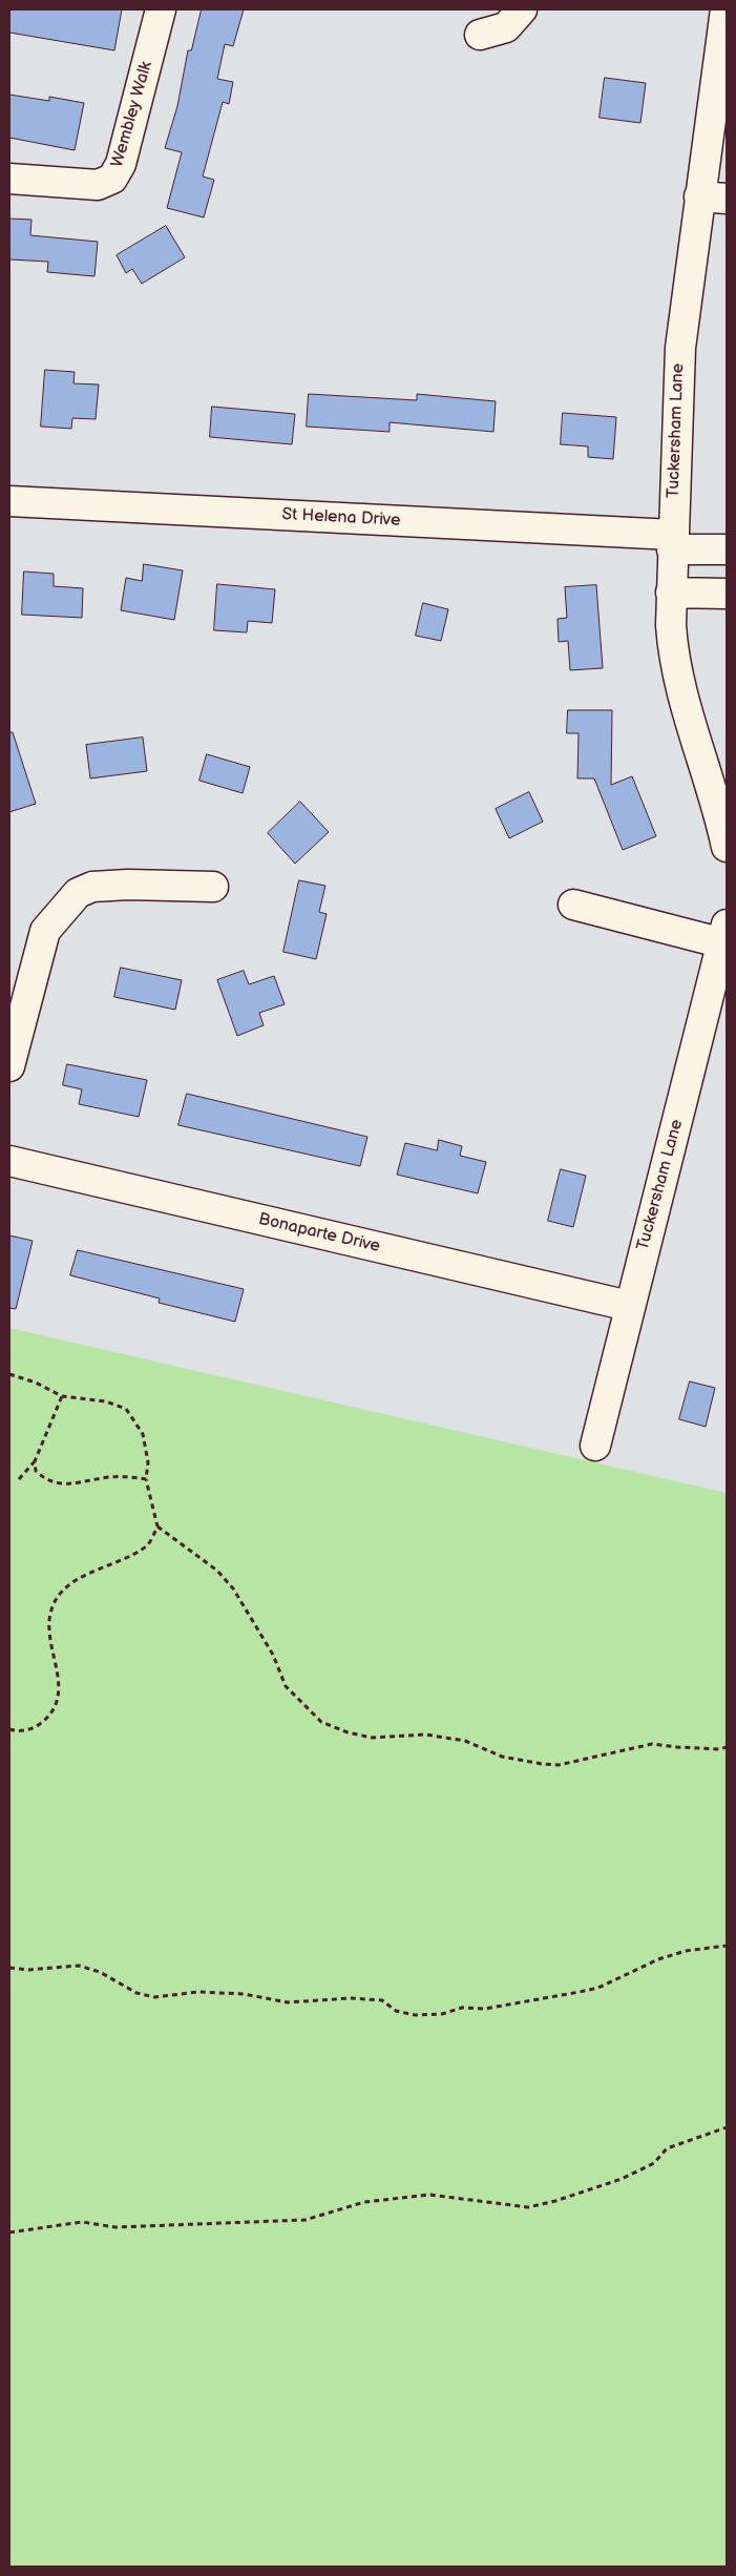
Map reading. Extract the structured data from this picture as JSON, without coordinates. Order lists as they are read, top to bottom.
{
  "streets": {
    "street": [
      "Wembley Walk",
      "Tuckersham Lane",
      "St Helena Drive",
      "Bonaparte Drive"
    ]
  },
  "crossings": [
    ["Tuckersham Lane", "St Helena Drive"],
    ["Tuckersham Lane", "Bonaparte Drive"]
  ]
}
